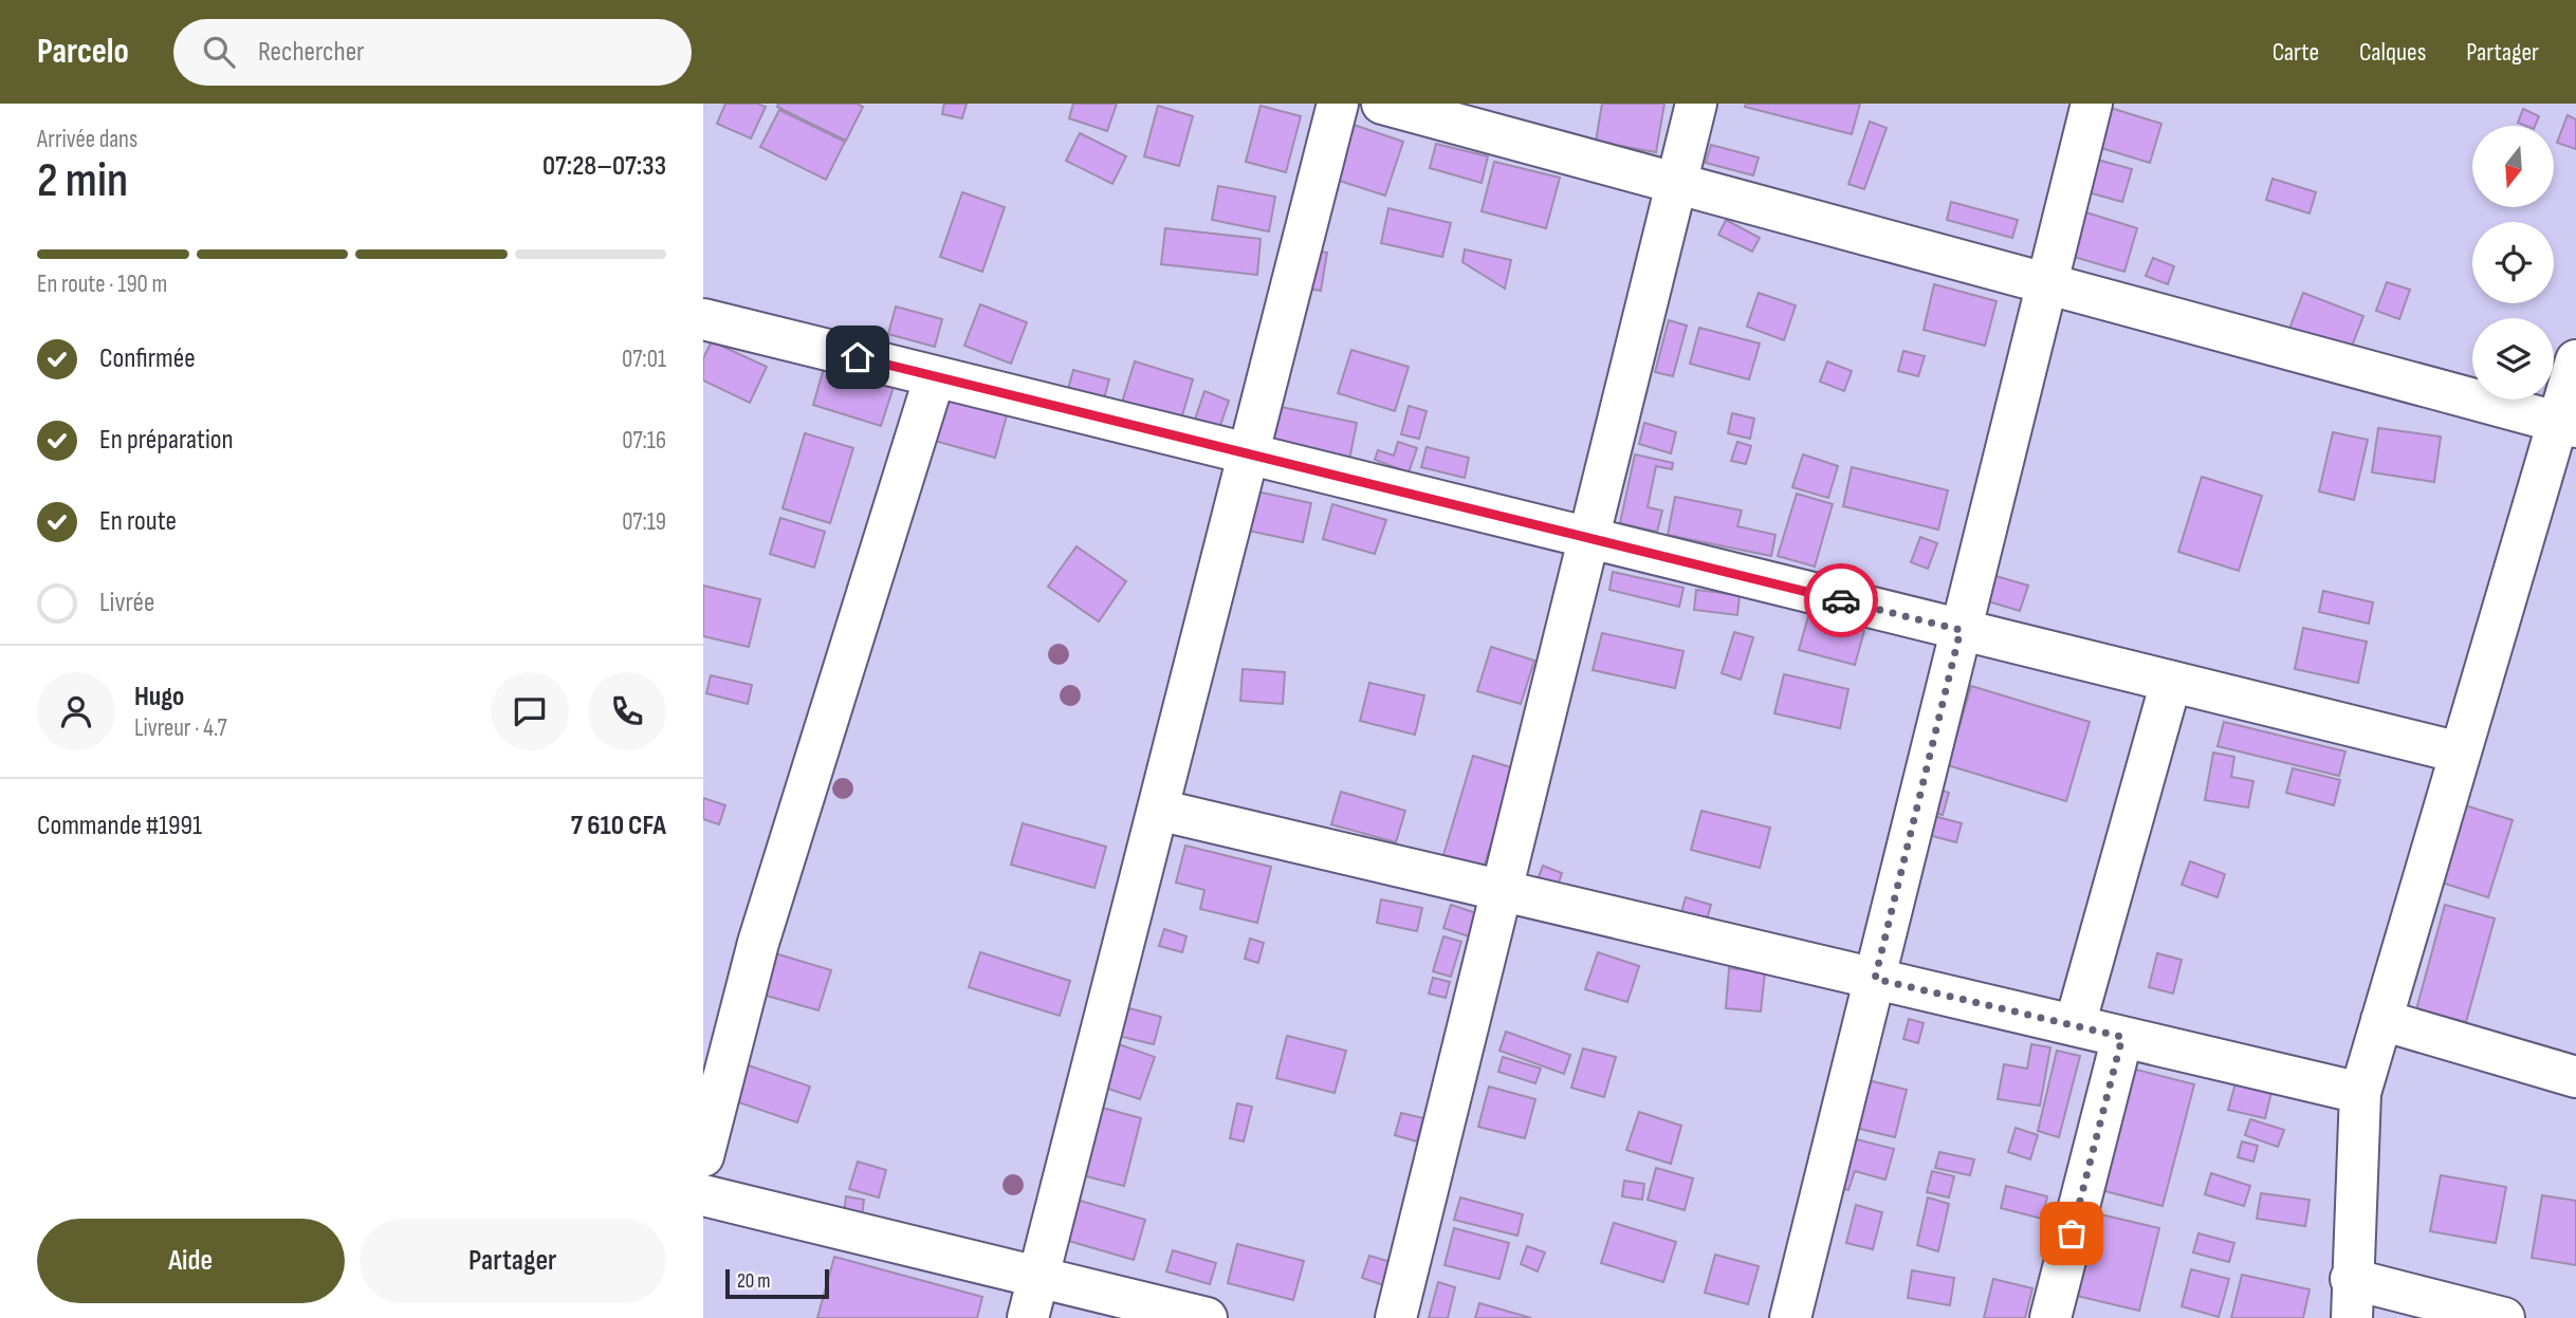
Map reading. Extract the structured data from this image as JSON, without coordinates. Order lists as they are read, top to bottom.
{
  "scale_bar": "20 m",
  "north": "bottom",
  "page": {
    "header": "Parcelo",
    "search": "Rechercher",
    "nav": ["Carte", "Calques", "Partager"],
    "heading": ["2 min", "Arrivée dans", "07:28–07:33"],
    "panel": [
      "Hugo",
      "Livreur · 4.7",
      "Commande #1991",
      "7 610 CFA"
    ],
    "bar": "En route · 190 m",
    "list": [
      ["Confirmée", "07:01"],
      ["En préparation", "07:16"],
      ["En route", "07:19"],
      "Livrée"
    ],
    "buttons": ["Aide", "Partager"],
    "scale": "20 m"
  }
}
